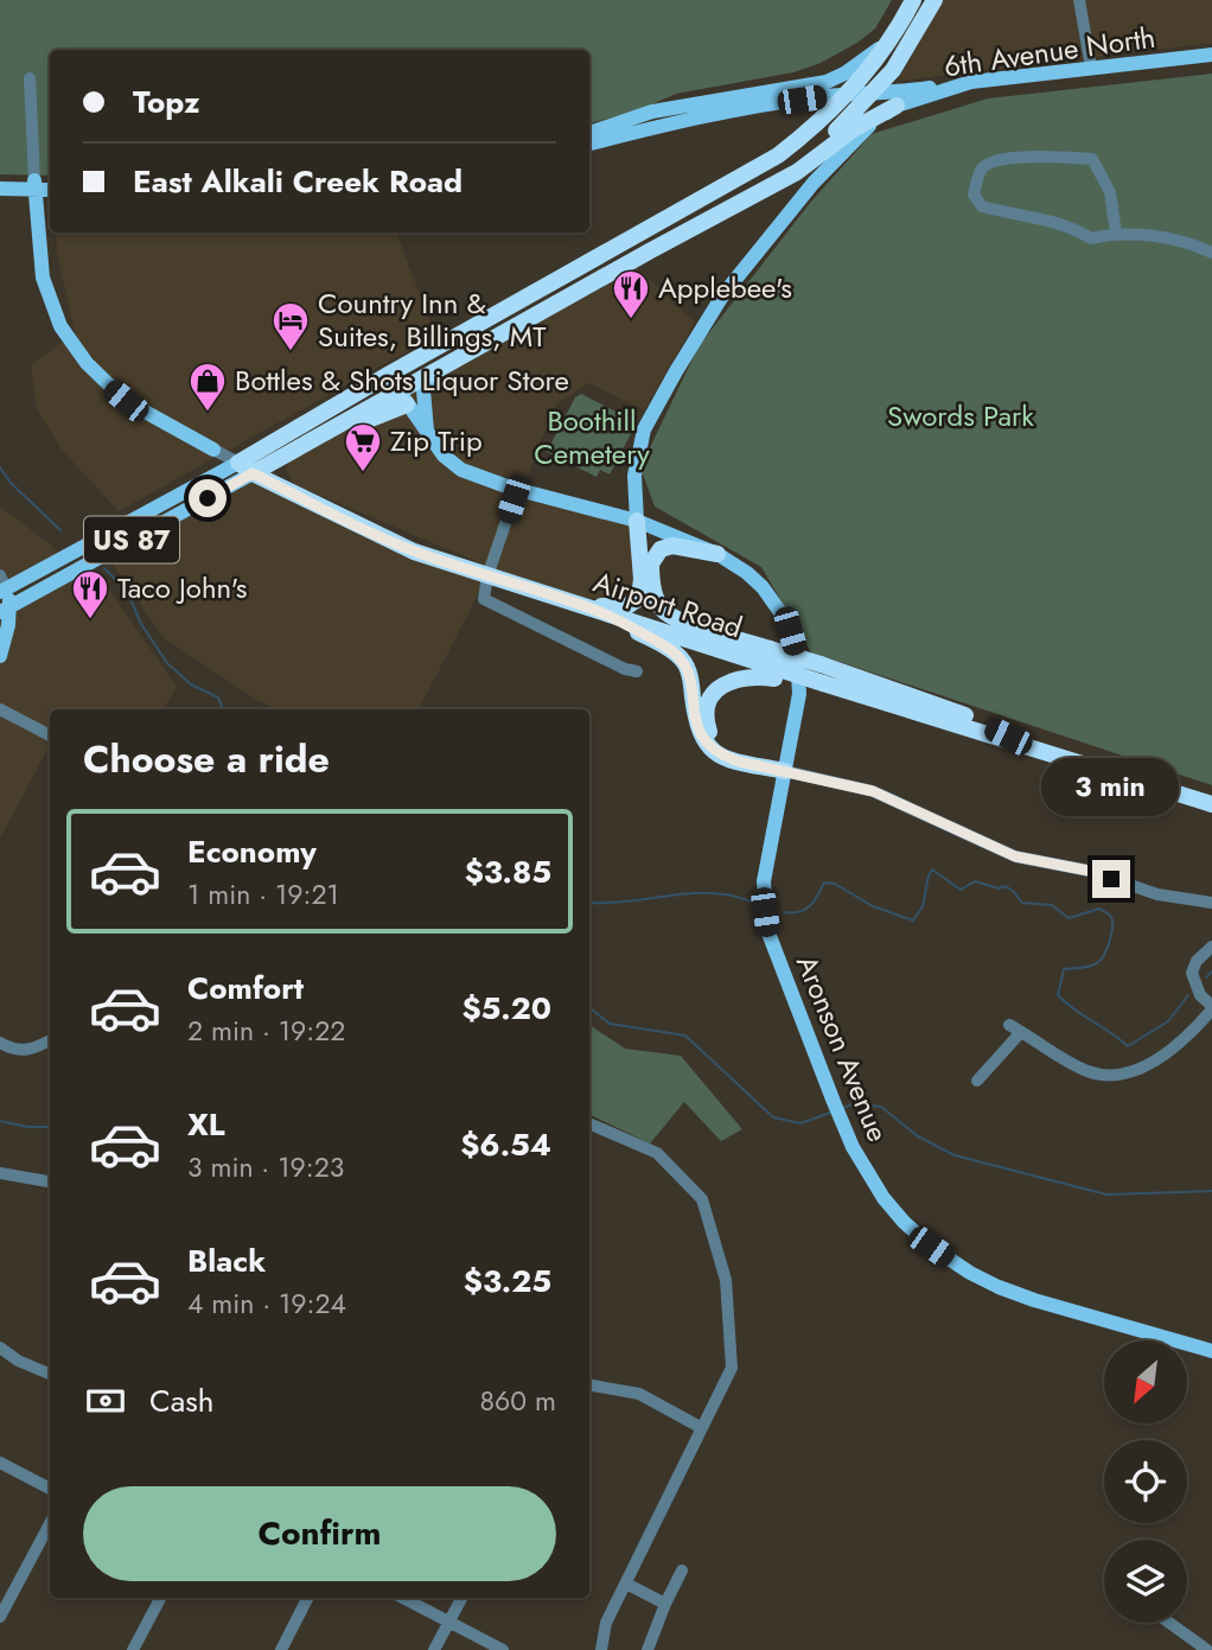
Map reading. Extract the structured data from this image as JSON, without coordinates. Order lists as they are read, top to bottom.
{
  "streets": {
    "highway": ["US 87", "Airport Road"],
    "main road": ["6th Avenue North", "Aronson Avenue"]
  },
  "crossings": [
    ["6th Avenue North", "Aronson Avenue"],
    ["US 87", "Airport Road"],
    ["US 87", "Aronson Avenue"]
  ],
  "parks": ["Swords Park", "Boothill Cemetery"],
  "places": {
    "restaurant": ["Applebee's", "Taco John's"],
    "hotel": ["Country Inn & Suites, Billings, MT"],
    "shop": ["Bottles & Shots Liquor Store"],
    "supermarket": ["Zip Trip"]
  },
  "north": "bottom left",
  "page": {
    "banner": ["Topz", "East Alkali Creek Road"],
    "heading": "Choose a ride",
    "bubble": "3 min",
    "list": [
      {
        "name": "Economy",
        "note": "1 min · 19:21",
        "value": "$3.85"
      },
      {
        "name": "Comfort",
        "note": "2 min · 19:22",
        "value": "$5.20"
      },
      {
        "name": "XL",
        "note": "3 min · 19:23",
        "value": "$6.54"
      },
      {
        "name": "Black",
        "note": "4 min · 19:24",
        "value": "$3.25"
      }
    ],
    "pay": ["Cash", "860 m"],
    "buttons": "Confirm"
  }
}
